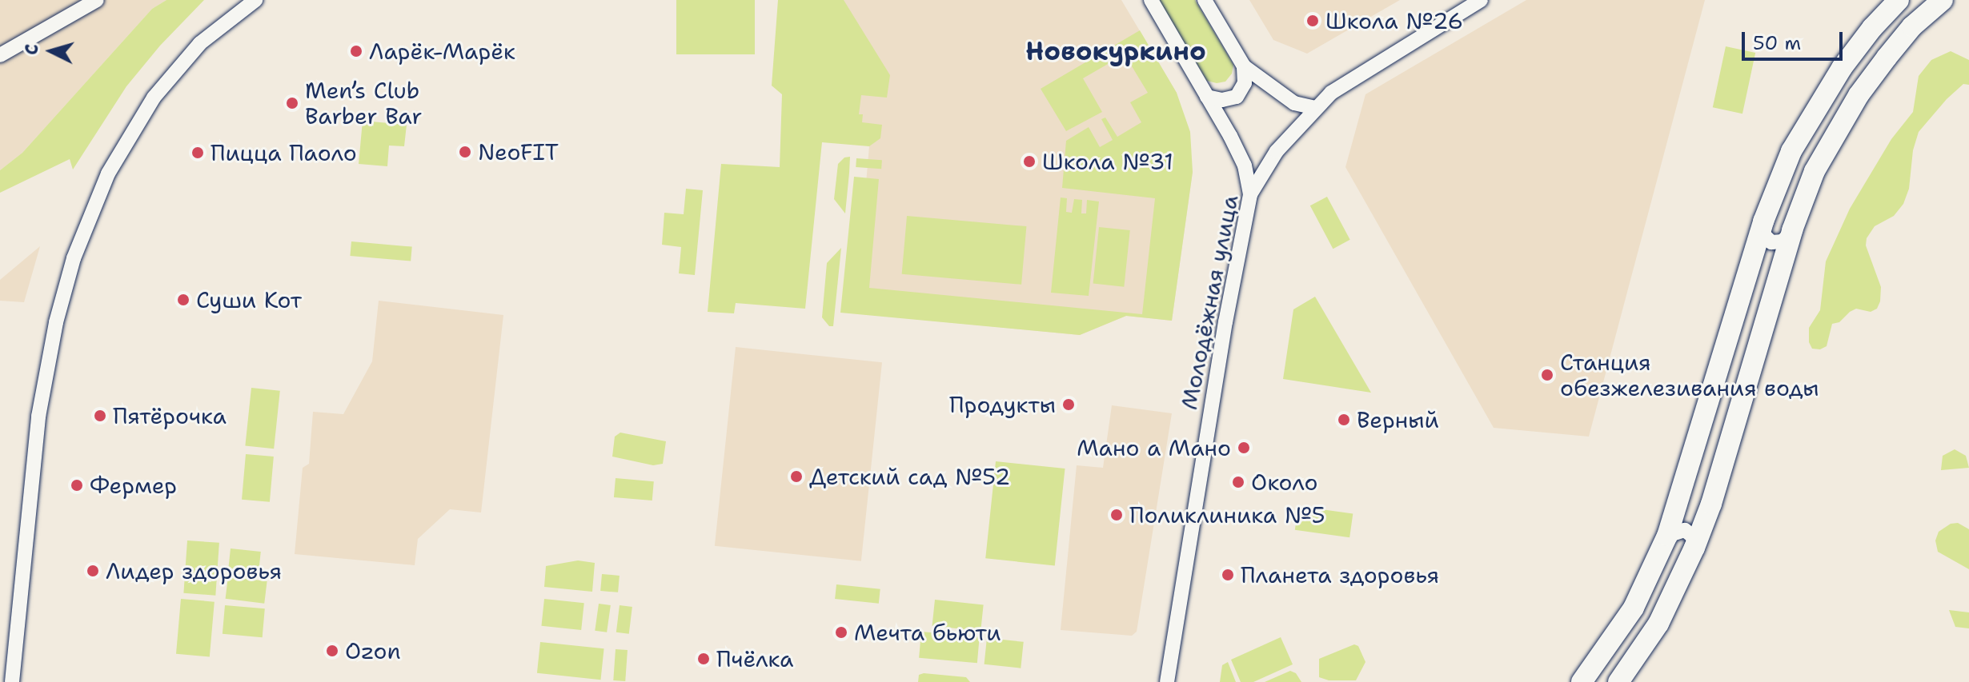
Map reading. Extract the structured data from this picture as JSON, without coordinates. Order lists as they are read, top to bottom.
{
  "streets": {
    "street": ["Молодёжная улица"]
  },
  "districts": ["Новокуркино"],
  "places": [
    "Школа №26",
    "Ларёк-Марёк",
    "Men’s Club Barber Bar",
    "NeoFIT",
    "Пицца Паоло",
    "Школа №31",
    "Суши Кот",
    "Станция обезжелезивания воды",
    "Продукты",
    "Пятёрочка",
    "Верный",
    "Мано а Мано",
    "Детский сад №52",
    "Около",
    "Фермер",
    "Поликлиника №5",
    "Лидер здоровья",
    "Планета здоровья",
    "Мечта бьюти",
    "Ozon",
    "Пчёлка"
  ],
  "scale_bar": "50 m",
  "north": "left"
}
